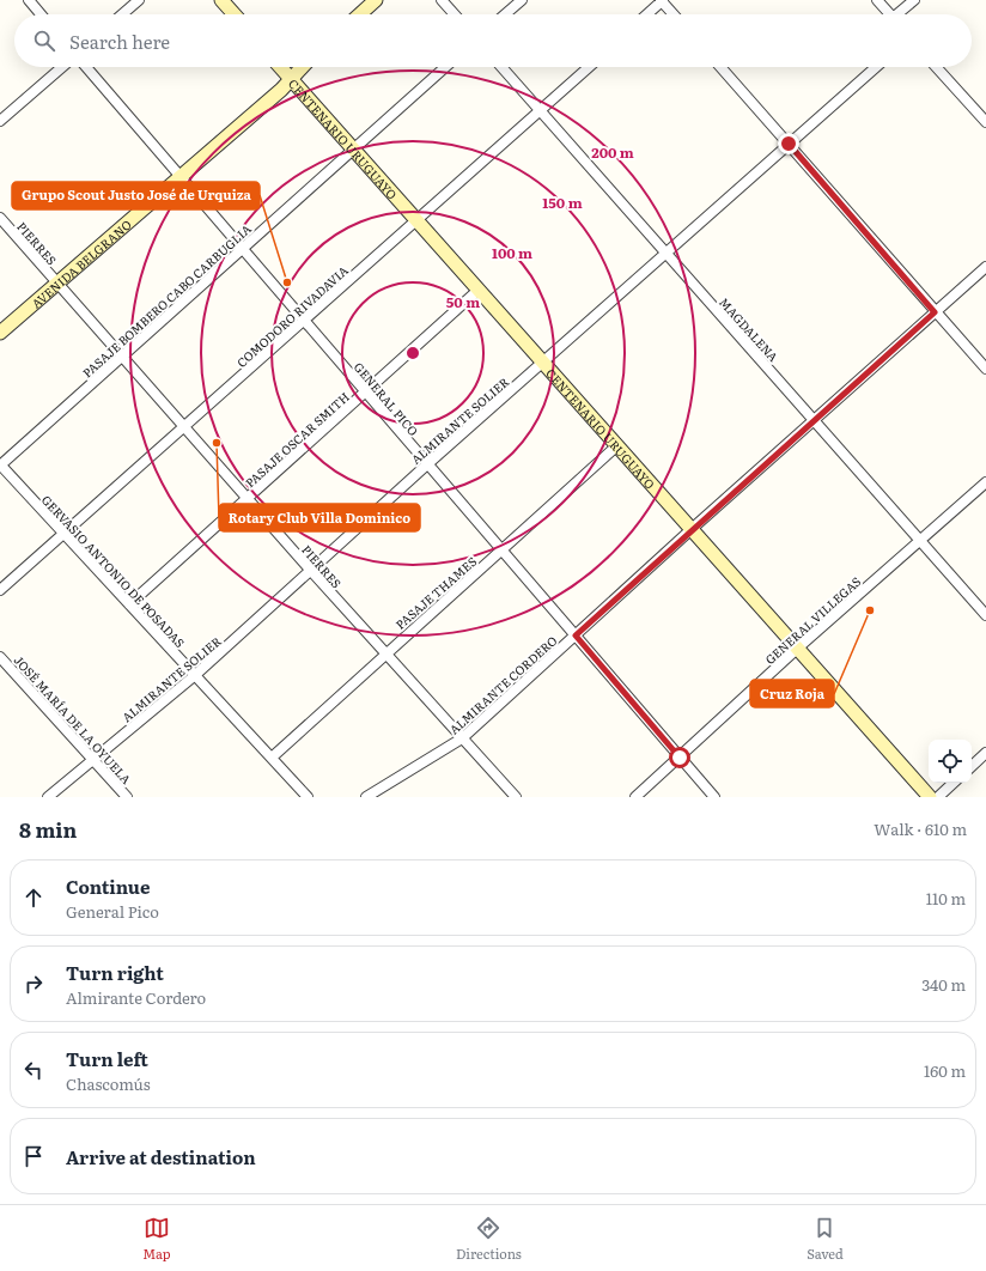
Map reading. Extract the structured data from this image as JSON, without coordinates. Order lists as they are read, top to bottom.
{
  "streets": {
    "main road": ["CENTENARIO URUGUAYO", "AVENIDA BELGRANO"],
    "street": [
      "PIERRES",
      "PASAJE BOMBERO CABO CARBUGLIA",
      "COMODORO RIVADAVIA",
      "MAGDALENA",
      "GENERAL PICO",
      "ALMIRANTE SOLIER",
      "PASAJE OSCAR SMITH",
      "GERVASIO ANTONIO DE POSADAS",
      "PASAJE THAMES",
      "GENERAL VILLEGAS",
      "ALMIRANTE CORDERO",
      "JOSÉ MARÍA DE LA OYUELA"
    ]
  },
  "crossings": [
    ["CENTENARIO URUGUAYO", "AVENIDA BELGRANO"],
    ["CENTENARIO URUGUAYO", "PASAJE BOMBERO CABO CARBUGLIA"],
    ["CENTENARIO URUGUAYO", "COMODORO RIVADAVIA"],
    ["CENTENARIO URUGUAYO", "ALMIRANTE SOLIER"],
    ["CENTENARIO URUGUAYO", "PASAJE OSCAR SMITH"],
    ["CENTENARIO URUGUAYO", "PASAJE THAMES"],
    ["CENTENARIO URUGUAYO", "GENERAL VILLEGAS"],
    ["CENTENARIO URUGUAYO", "ALMIRANTE CORDERO"],
    ["PIERRES", "AVENIDA BELGRANO"],
    ["PIERRES", "PASAJE BOMBERO CABO CARBUGLIA"],
    ["PIERRES", "COMODORO RIVADAVIA"],
    ["PIERRES", "ALMIRANTE SOLIER"],
    ["PIERRES", "PASAJE OSCAR SMITH"],
    ["PIERRES", "PASAJE THAMES"],
    ["PIERRES", "ALMIRANTE CORDERO"],
    ["AVENIDA BELGRANO", "GENERAL PICO"],
    ["PASAJE BOMBERO CABO CARBUGLIA", "GENERAL PICO"],
    ["PASAJE BOMBERO CABO CARBUGLIA", "GERVASIO ANTONIO DE POSADAS"],
    ["COMODORO RIVADAVIA", "MAGDALENA"],
    ["COMODORO RIVADAVIA", "GENERAL PICO"],
    ["COMODORO RIVADAVIA", "GERVASIO ANTONIO DE POSADAS"],
    ["MAGDALENA", "ALMIRANTE SOLIER"],
    ["MAGDALENA", "GENERAL VILLEGAS"],
    ["MAGDALENA", "ALMIRANTE CORDERO"],
    ["GENERAL PICO", "ALMIRANTE SOLIER"],
    ["GENERAL PICO", "PASAJE OSCAR SMITH"],
    ["GENERAL PICO", "PASAJE THAMES"],
    ["GENERAL PICO", "GENERAL VILLEGAS"],
    ["GENERAL PICO", "ALMIRANTE CORDERO"],
    ["ALMIRANTE SOLIER", "GERVASIO ANTONIO DE POSADAS"],
    ["ALMIRANTE SOLIER", "JOSÉ MARÍA DE LA OYUELA"],
    ["PASAJE OSCAR SMITH", "GERVASIO ANTONIO DE POSADAS"],
    ["GERVASIO ANTONIO DE POSADAS", "PASAJE THAMES"]
  ],
  "places": ["Grupo Scout Justo José de Urquiza", "Rotary Club Villa Dominico", "Cruz Roja"],
  "page": {
    "search": "Search here",
    "heading": ["8 min", "Walk · 610 m"],
    "list": [
      ["Continue", "General Pico", "110 m"],
      ["Turn right", "Almirante Cordero", "340 m"],
      ["Turn left", "Chascomús", "160 m"],
      "Arrive at destination"
    ],
    "nav": ["Map", "Directions", "Saved"]
  },
  "rings": [
    "200 m",
    "150 m",
    "100 m",
    "50 m"
  ]
}
